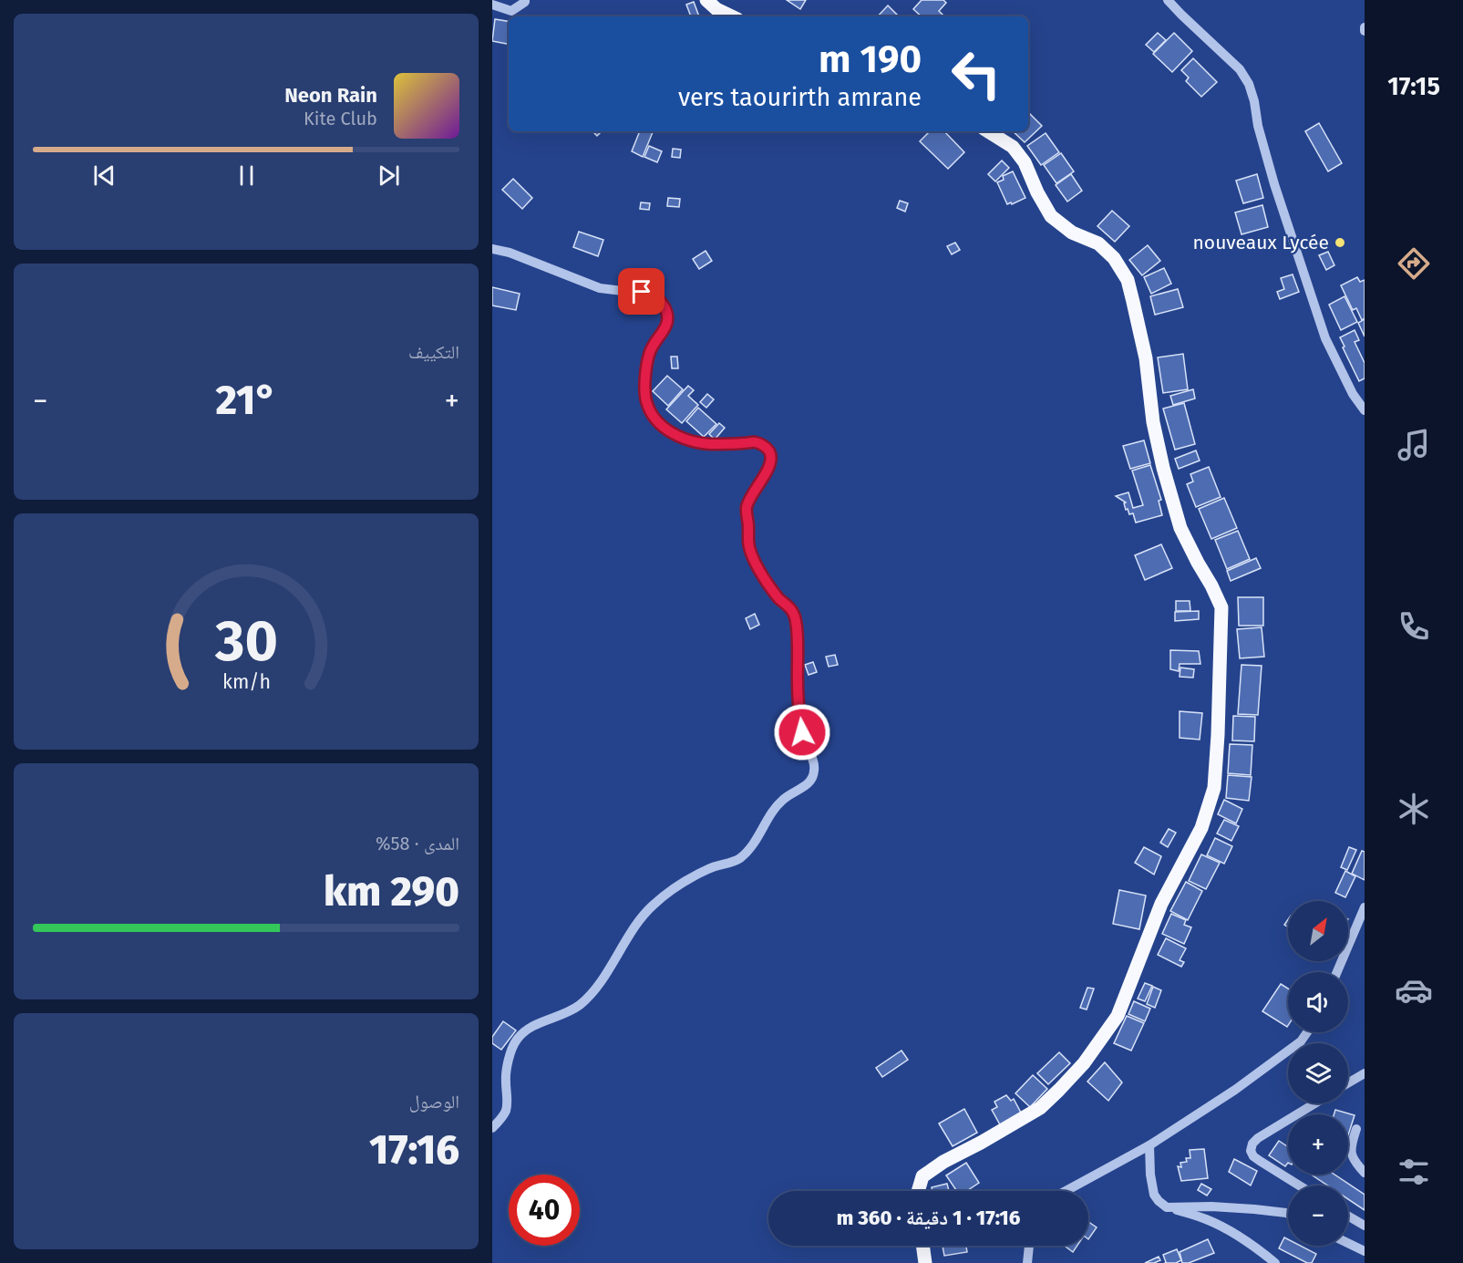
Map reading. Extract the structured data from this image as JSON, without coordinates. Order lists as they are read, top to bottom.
{
  "places": ["nouveaux Lycée"],
  "north": "top right",
  "page": {
    "tabs": "17:15",
    "turn": ["190 m", "vers taourirth amrane"],
    "song": ["Neon Rain", "Kite Club"],
    "tile": [
      "التكييف",
      ["المدى · 58%", "290 km"],
      ["الوصول", "17:16"]
    ],
    "heat": ["−", "21°", "+"],
    "map_buttons": ["+", "−"],
    "limit": "40",
    "trip": "17:16 · 1 دقيقة · 360 m",
    "gauge": ["30", "km/h"]
  }
}
